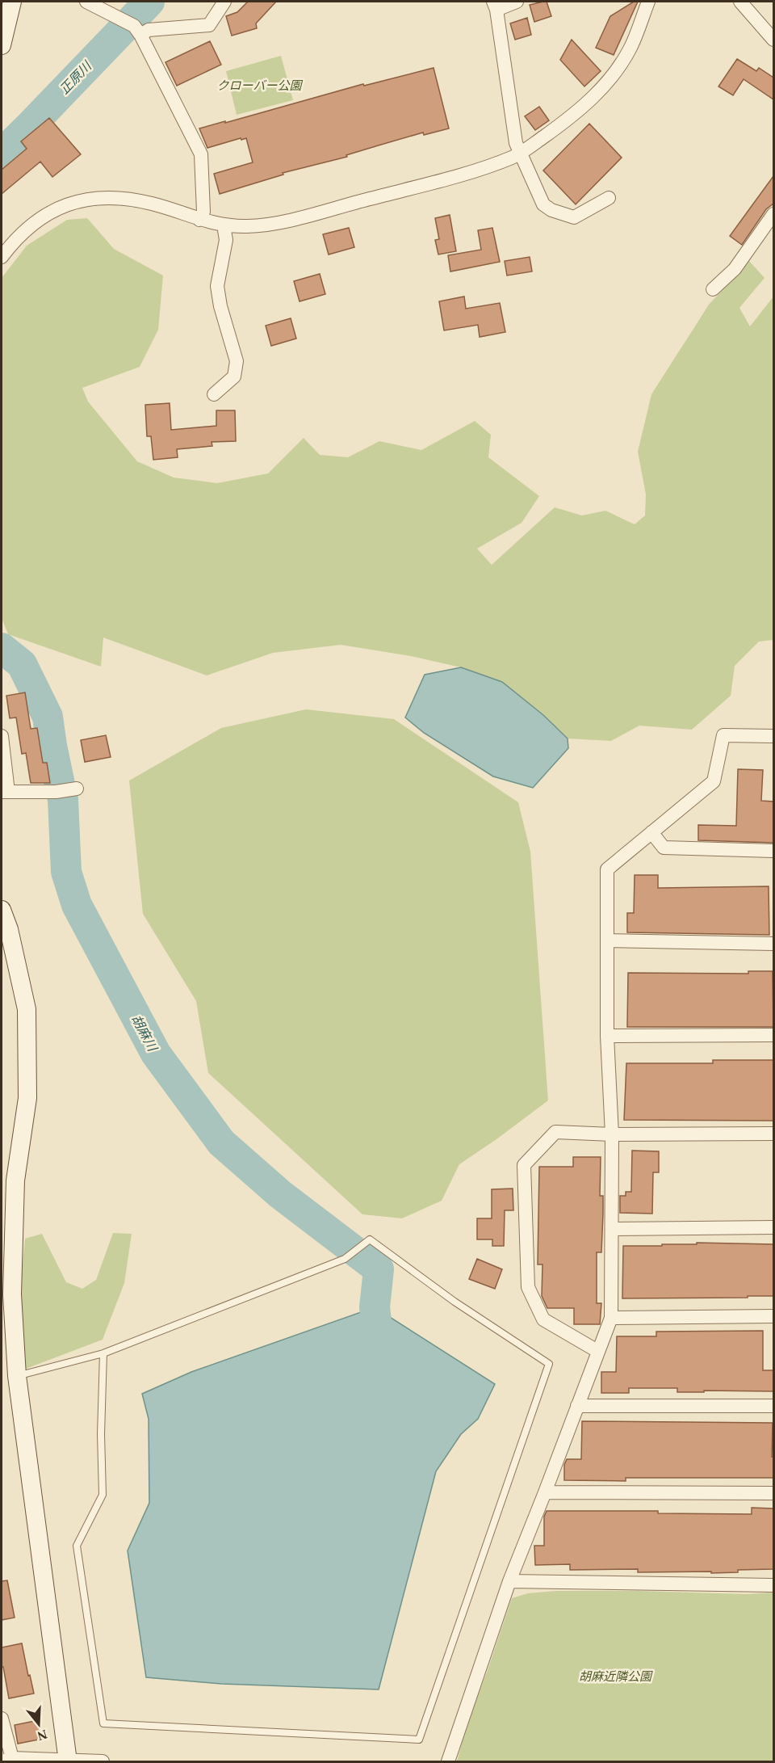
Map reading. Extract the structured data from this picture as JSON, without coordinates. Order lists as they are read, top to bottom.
{
  "water": ["正原川", "胡麻川"],
  "parks": ["クローバー公園", "胡麻近隣公園"],
  "north": "bottom"
}
